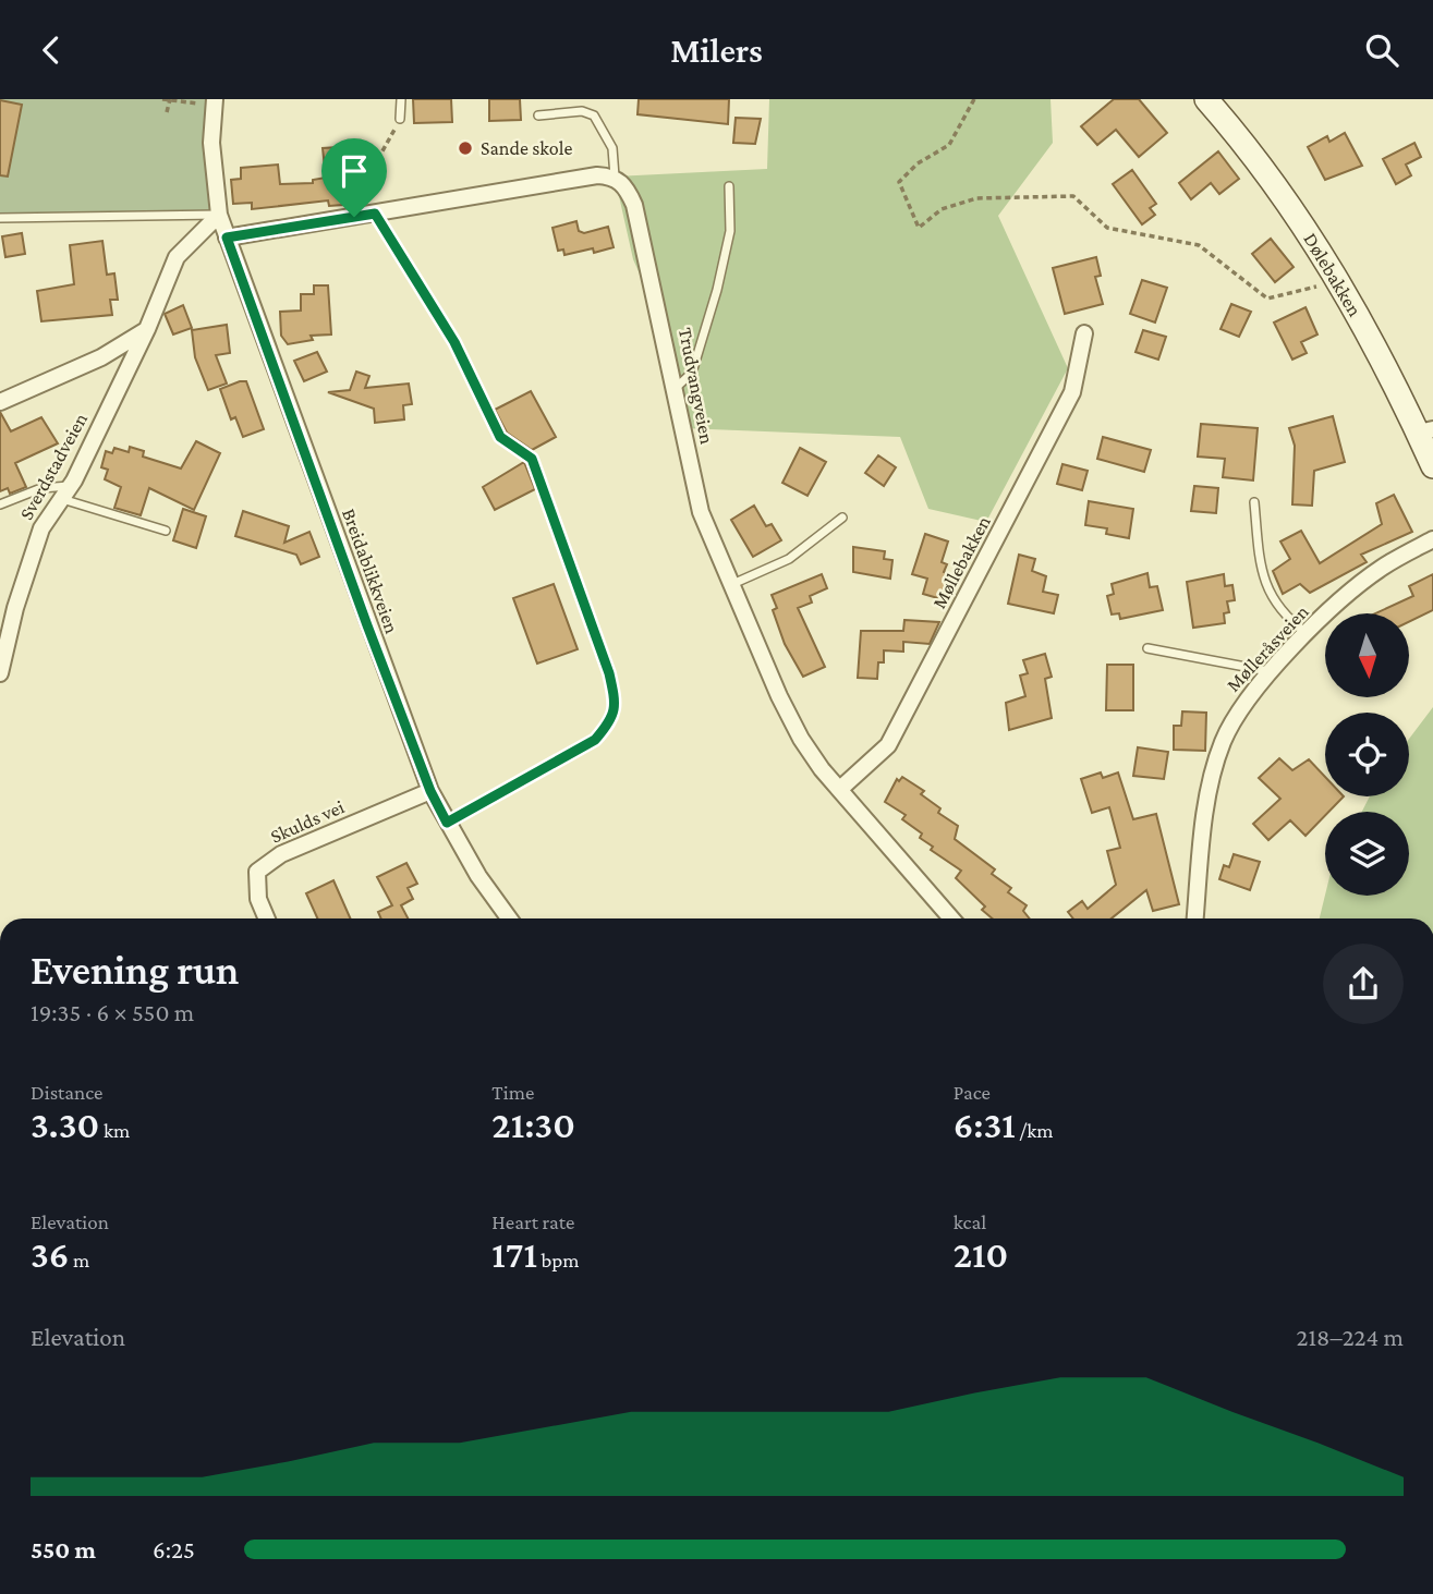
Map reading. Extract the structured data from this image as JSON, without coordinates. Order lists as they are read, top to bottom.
{
  "streets": {
    "main road": ["Dølebakken"],
    "street": [
      "Trudvangveien",
      "Sverdstadveien",
      "Møllebakken",
      "Breidablikkveien",
      "Mølleråsveien",
      "Skulds vei"
    ]
  },
  "crossings": [
    ["Trudvangveien", "Møllebakken"],
    ["Sverdstadveien", "Breidablikkveien"],
    ["Breidablikkveien", "Skulds vei"]
  ],
  "places": ["Sande skole"],
  "north": "bottom",
  "page": {
    "header": "Milers",
    "heading": ["Evening run", "19:35 · 6 × 550 m"],
    "stats": [
      ["Distance", "3.30 km"],
      ["Time", "21:30"],
      ["Pace", "6:31 /km"],
      ["Elevation", "36 m"],
      ["Heart rate", "171 bpm"],
      ["kcal", "210"]
    ],
    "chart": ["Elevation", "218–224 m"],
    "list": [
      {
        "name": "550 m",
        "note": "6:25"
      }
    ]
  }
}
